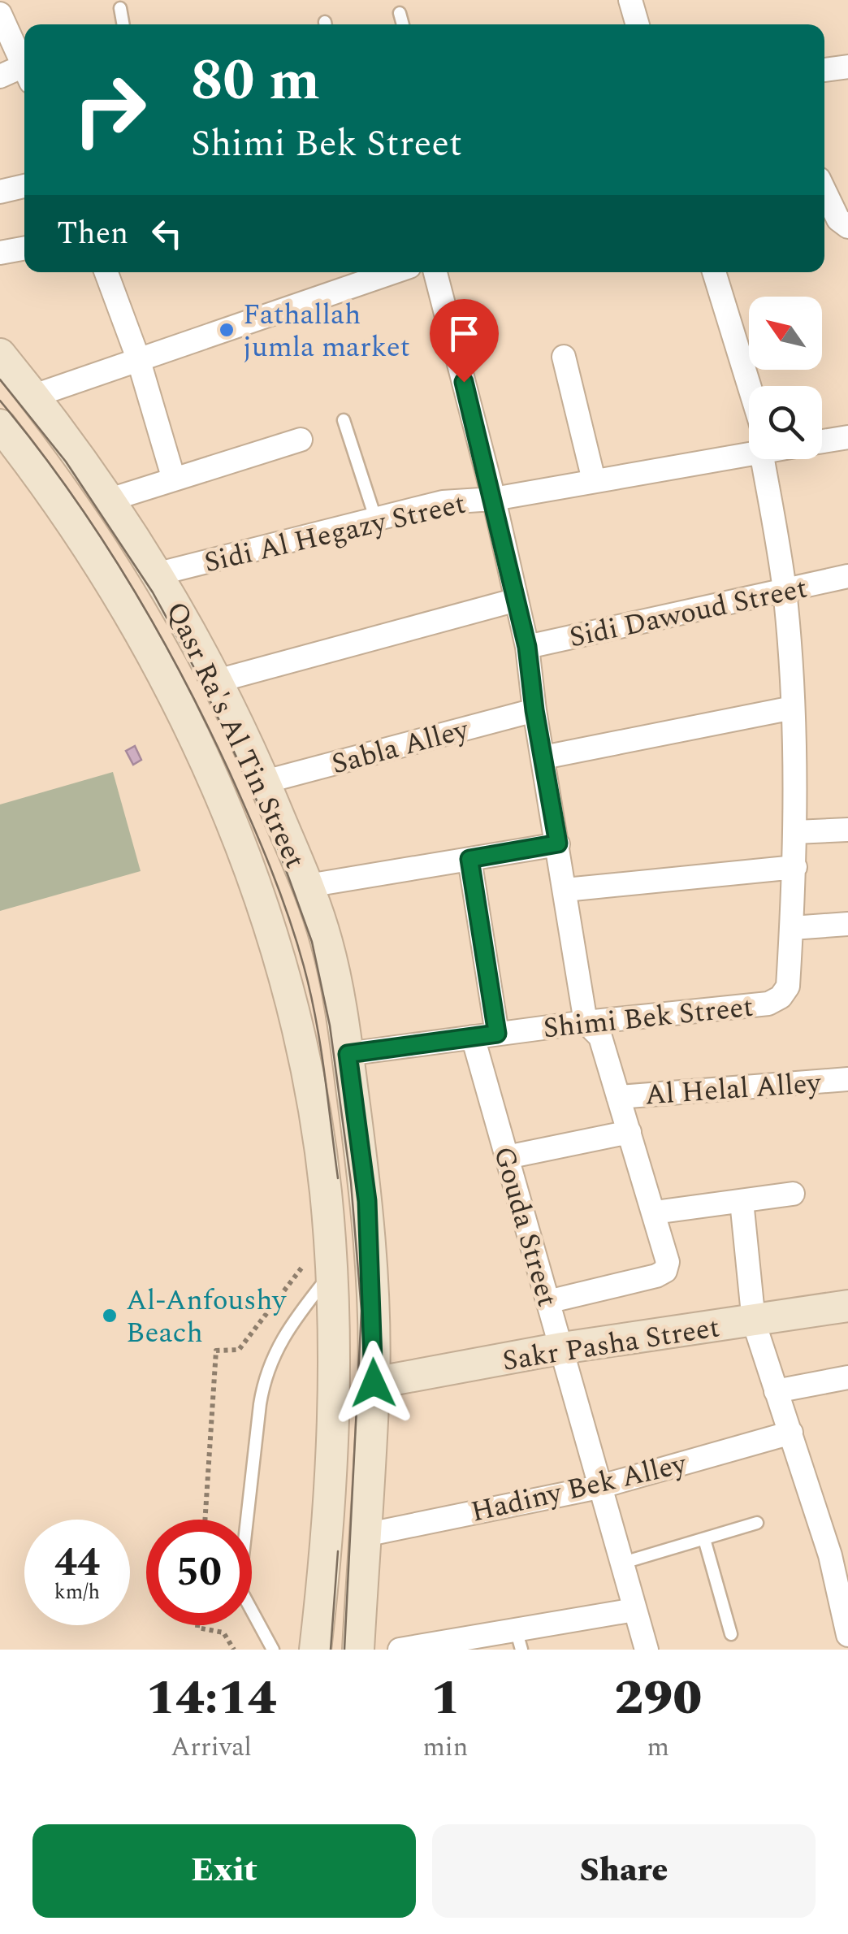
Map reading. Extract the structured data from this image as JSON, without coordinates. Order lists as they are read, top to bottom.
{
  "streets": {
    "main road": ["Qasr Ra's Al Tin Street", "Sakr Pasha Street"],
    "street": [
      "Sidi Al Hegazy Street",
      "Sidi Dawoud Street",
      "Sabla Alley",
      "Shimi Bek Street",
      "Al Helal Alley",
      "Gouda Street",
      "Hadiny Bek Alley"
    ]
  },
  "crossings": [
    ["Sidi Al Hegazy Street", "Qasr Ra's Al Tin Street"],
    ["Sidi Dawoud Street", "Shimi Bek Street"],
    ["Qasr Ra's Al Tin Street", "Sabla Alley"],
    ["Qasr Ra's Al Tin Street", "Shimi Bek Street"],
    ["Qasr Ra's Al Tin Street", "Sakr Pasha Street"],
    ["Qasr Ra's Al Tin Street", "Hadiny Bek Alley"],
    ["Shimi Bek Street", "Gouda Street"],
    ["Gouda Street", "Sakr Pasha Street"],
    ["Gouda Street", "Hadiny Bek Alley"]
  ],
  "places": ["Fathallah jumla market", "Al-Anfoushy Beach"],
  "north": "top left",
  "page": {
    "turn": ["80 m", "Shimi Bek Street"],
    "then": "Then",
    "speed": "44 km/h",
    "limit": "50",
    "eta": [
      "14:14",
      "Arrival",
      "1",
      "min",
      "290",
      "m"
    ],
    "buttons": ["Exit", "Share"]
  }
}
